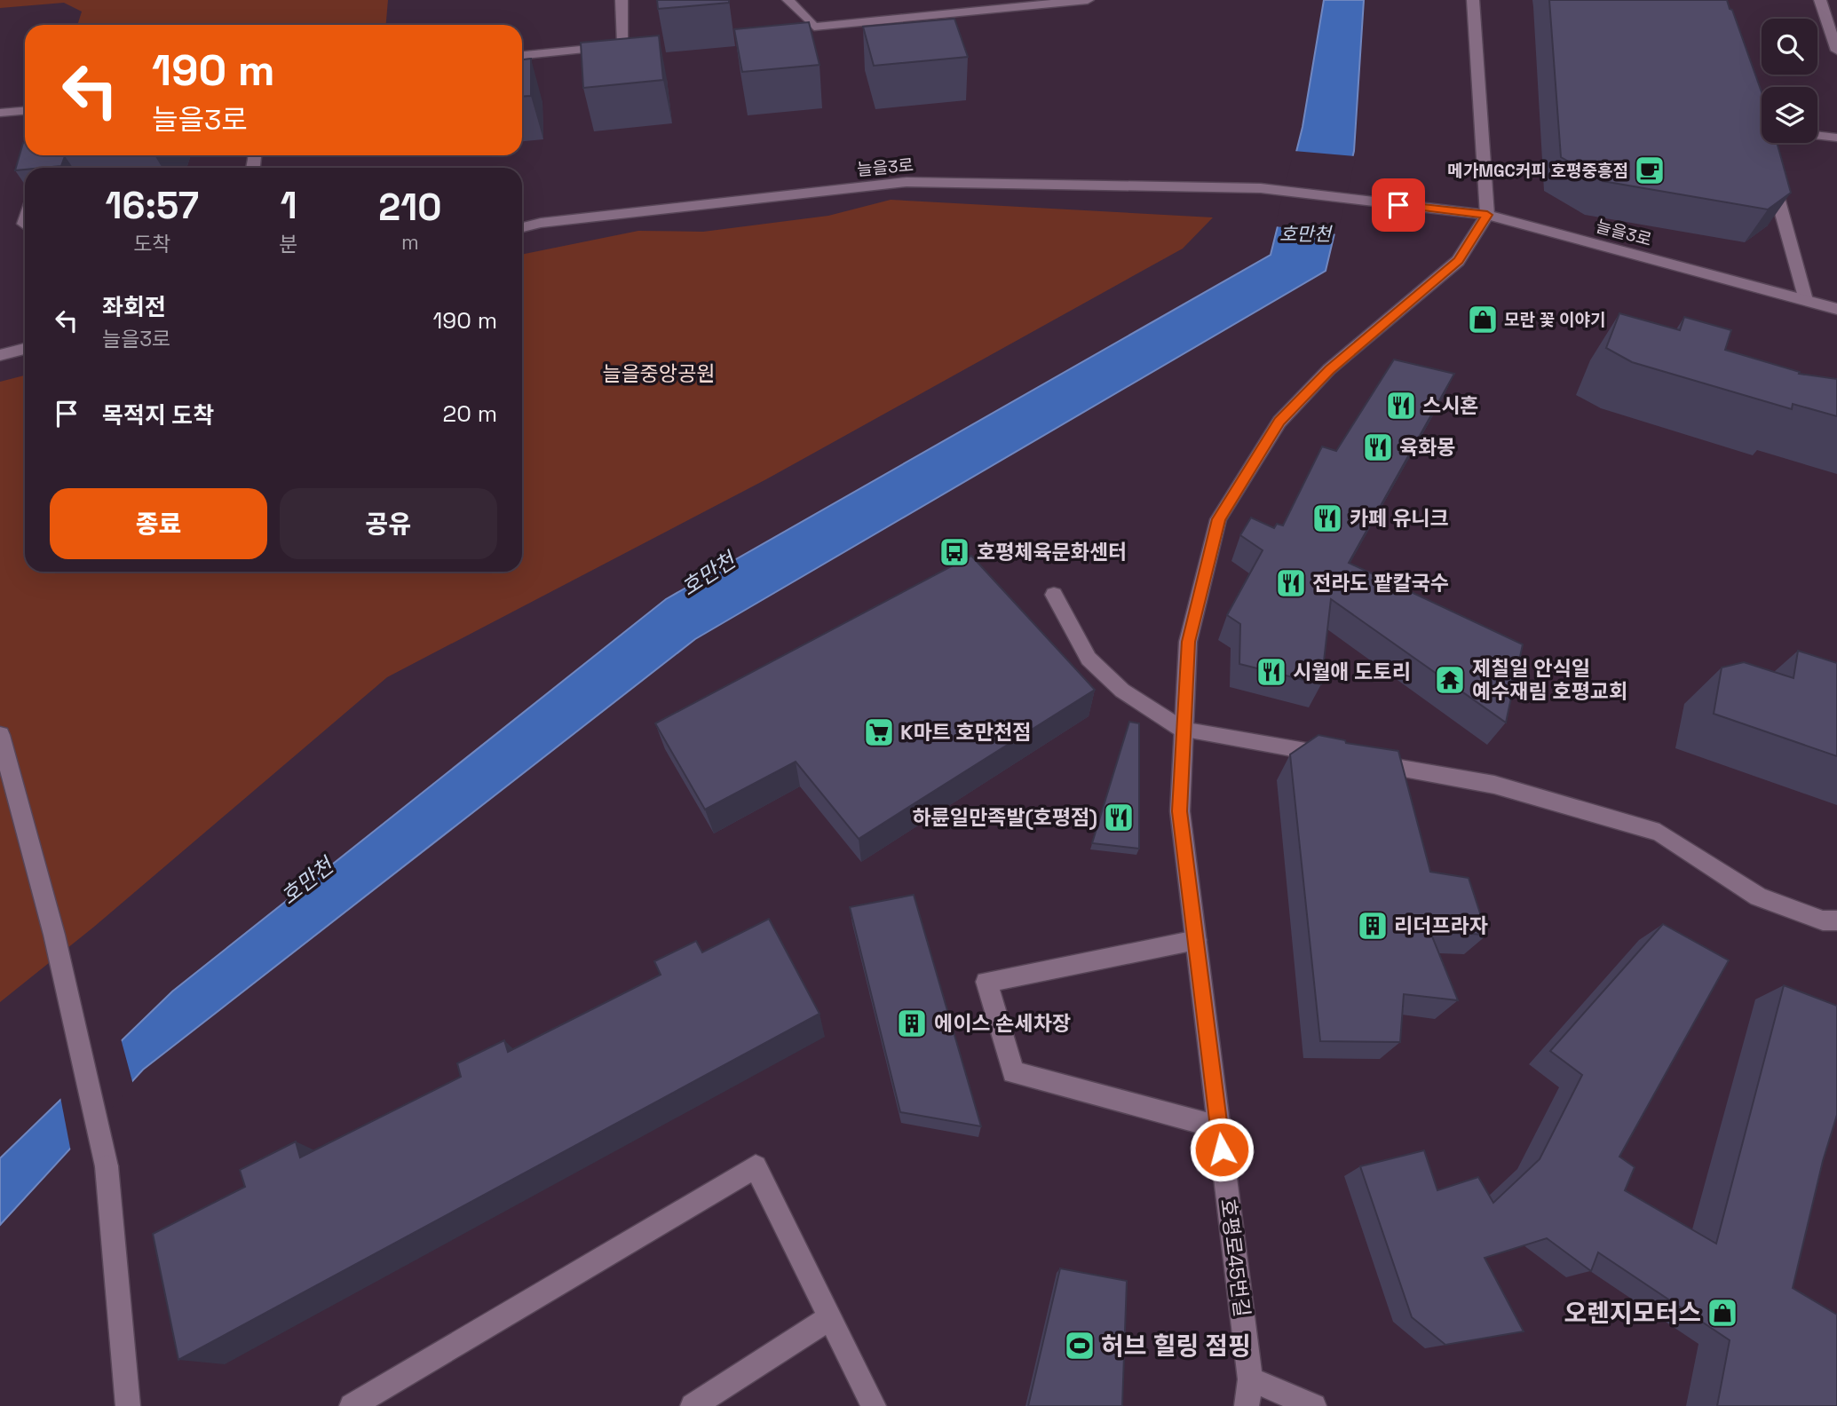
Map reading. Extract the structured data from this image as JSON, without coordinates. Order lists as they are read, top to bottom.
{
  "streets": {
    "street": ["늘을3로", "호평로45번길"]
  },
  "crossings": [
    ["늘을3로", "호평로45번길"]
  ],
  "water": ["호만천"],
  "parks": ["늘을중앙공원"],
  "places": {
    "cafe": ["메가MGC커피 호평중흥점"],
    "shop": ["모란 꽃 이야기", "오렌지모터스"],
    "restaurant": [
      "스시혼",
      "육화몽",
      "카페 유니크",
      "전라도 팥칼국수",
      "시월애 도토리",
      "하륜일만족발(호평점)"
    ],
    "bus stop": ["호평체육문화센터"],
    "temple": ["제칠일 안식일 예수재림 호평교회"],
    "supermarket": ["K마트 호만천점"],
    "building": ["리더프라자", "에이스 손세차장"],
    "sports": ["허브 힐링 점핑"]
  },
  "page": {
    "turn": ["190 m", "늘을3로"],
    "eta": [
      "16:57",
      "도착",
      "1",
      "분",
      "210",
      "m"
    ],
    "list": [
      {
        "name": "좌회전",
        "note": "늘을3로",
        "value": "190 m"
      },
      {
        "name": "목적지 도착",
        "value": "20 m"
      }
    ],
    "buttons": ["종료", "공유"]
  }
}
